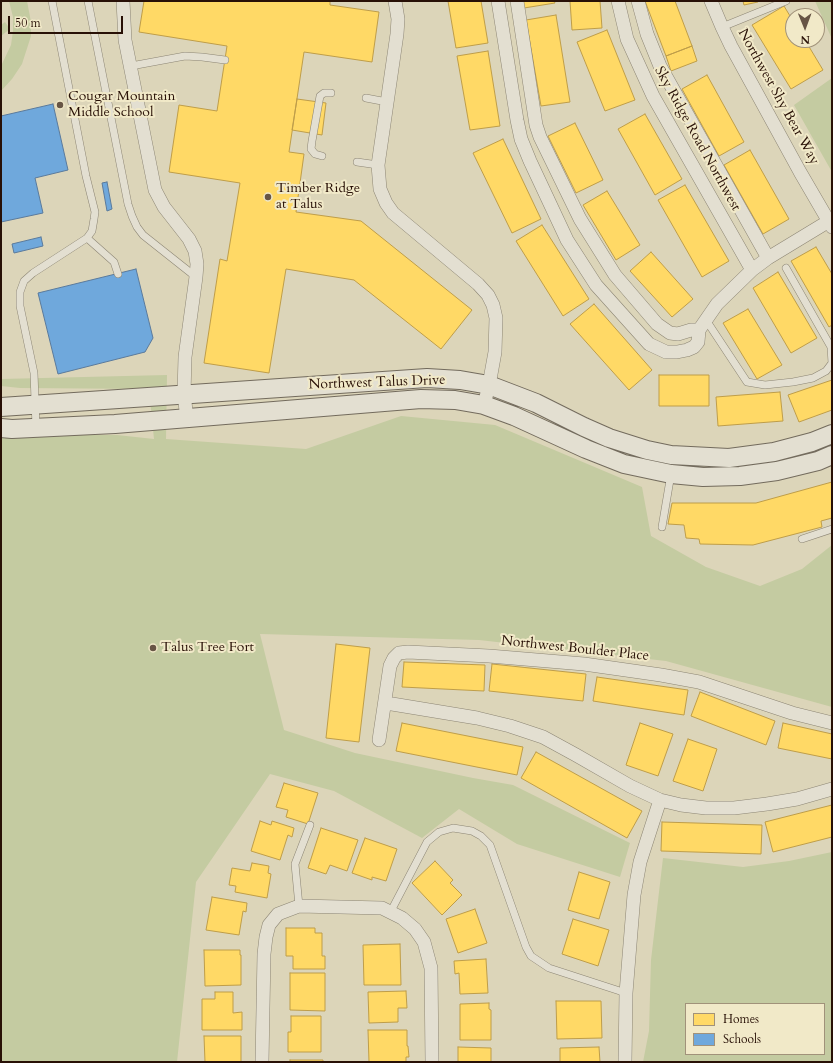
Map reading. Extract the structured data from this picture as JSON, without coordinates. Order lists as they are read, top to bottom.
{
  "streets": {
    "street": [
      "Northwest Shy Bear Way",
      "Sky Ridge Road Northwest",
      "Northwest Talus Drive",
      "Northwest Boulder Place"
    ]
  },
  "places": ["Cougar Mountain Middle School", "Timber Ridge at Talus", "Talus Tree Fort"],
  "legend": ["Homes", "Schools"],
  "scale_bar": "50 m",
  "north": "bottom"
}
